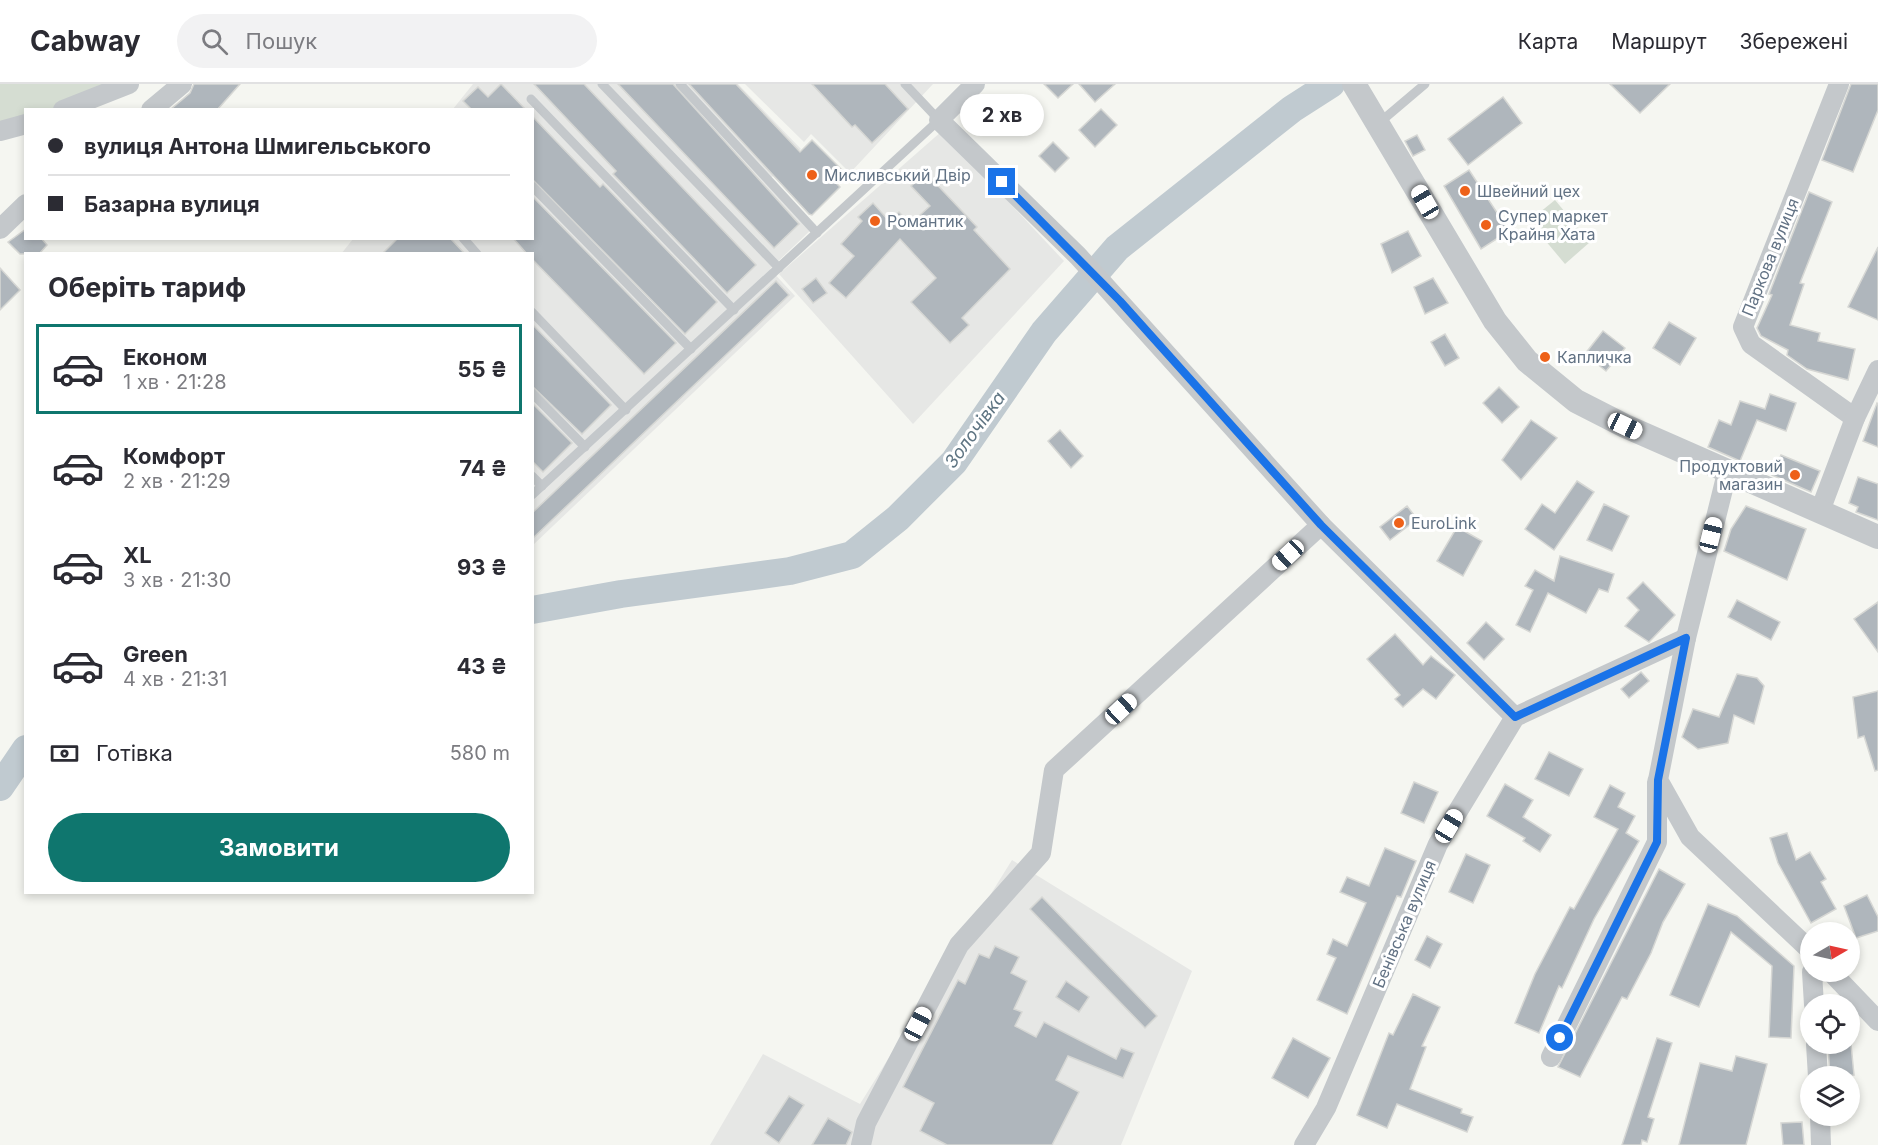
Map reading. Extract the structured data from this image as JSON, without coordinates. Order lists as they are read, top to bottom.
{
  "streets": {
    "street": ["Паркова вулиця", "Бенівська вулиця"]
  },
  "water": ["Золочівка"],
  "places": [
    "Мисливський Двір",
    "Швейний цех",
    "Романтик",
    "Супер маркет Крайня Хата",
    "Капличка",
    "Продуктовий магазин",
    "EuroLink"
  ],
  "north": "right",
  "page": {
    "header": "Cabway",
    "search": "Пошук",
    "nav": ["Карта", "Маршрут", "Збережені"],
    "bubble": "2 хв",
    "banner": ["вулиця Антона Шмигельського", "Базарна вулиця"],
    "heading": "Оберіть тариф",
    "list": [
      {
        "name": "Економ",
        "note": "1 хв · 21:28",
        "value": "55 ₴"
      },
      {
        "name": "Комфорт",
        "note": "2 хв · 21:29",
        "value": "74 ₴"
      },
      {
        "name": "XL",
        "note": "3 хв · 21:30",
        "value": "93 ₴"
      },
      {
        "name": "Green",
        "note": "4 хв · 21:31",
        "value": "43 ₴"
      }
    ],
    "pay": ["Готівка", "580 m"],
    "buttons": "Замовити"
  }
}
